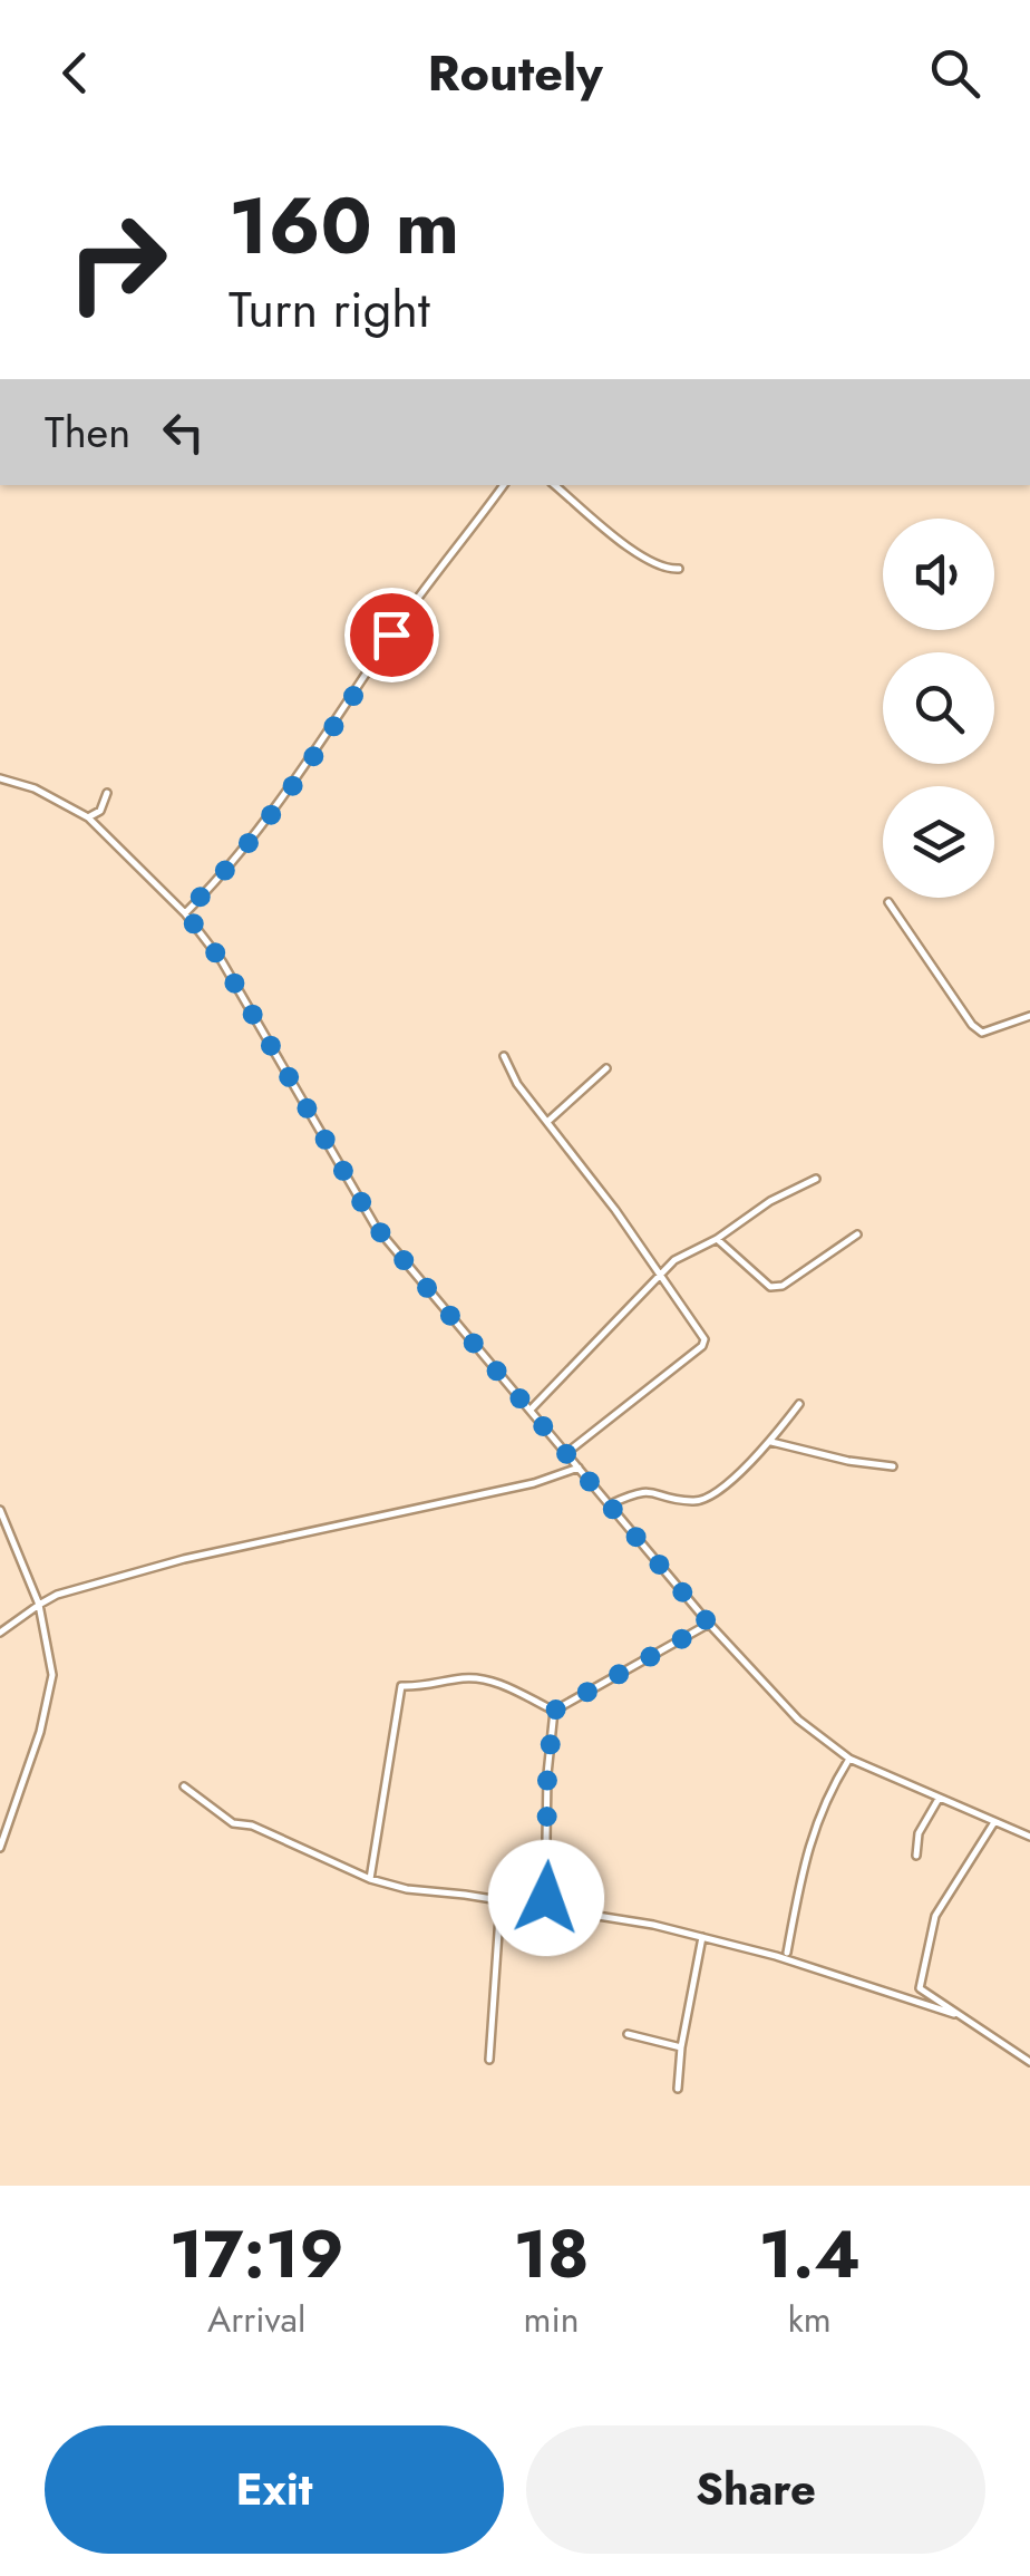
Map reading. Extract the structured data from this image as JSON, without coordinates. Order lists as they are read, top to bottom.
{
  "page": {
    "header": "Routely",
    "turn": ["160 m", "Turn right"],
    "then": "Then",
    "eta": [
      "17:19",
      "Arrival",
      "18",
      "min",
      "1.4",
      "km"
    ],
    "buttons": ["Exit", "Share"]
  }
}
